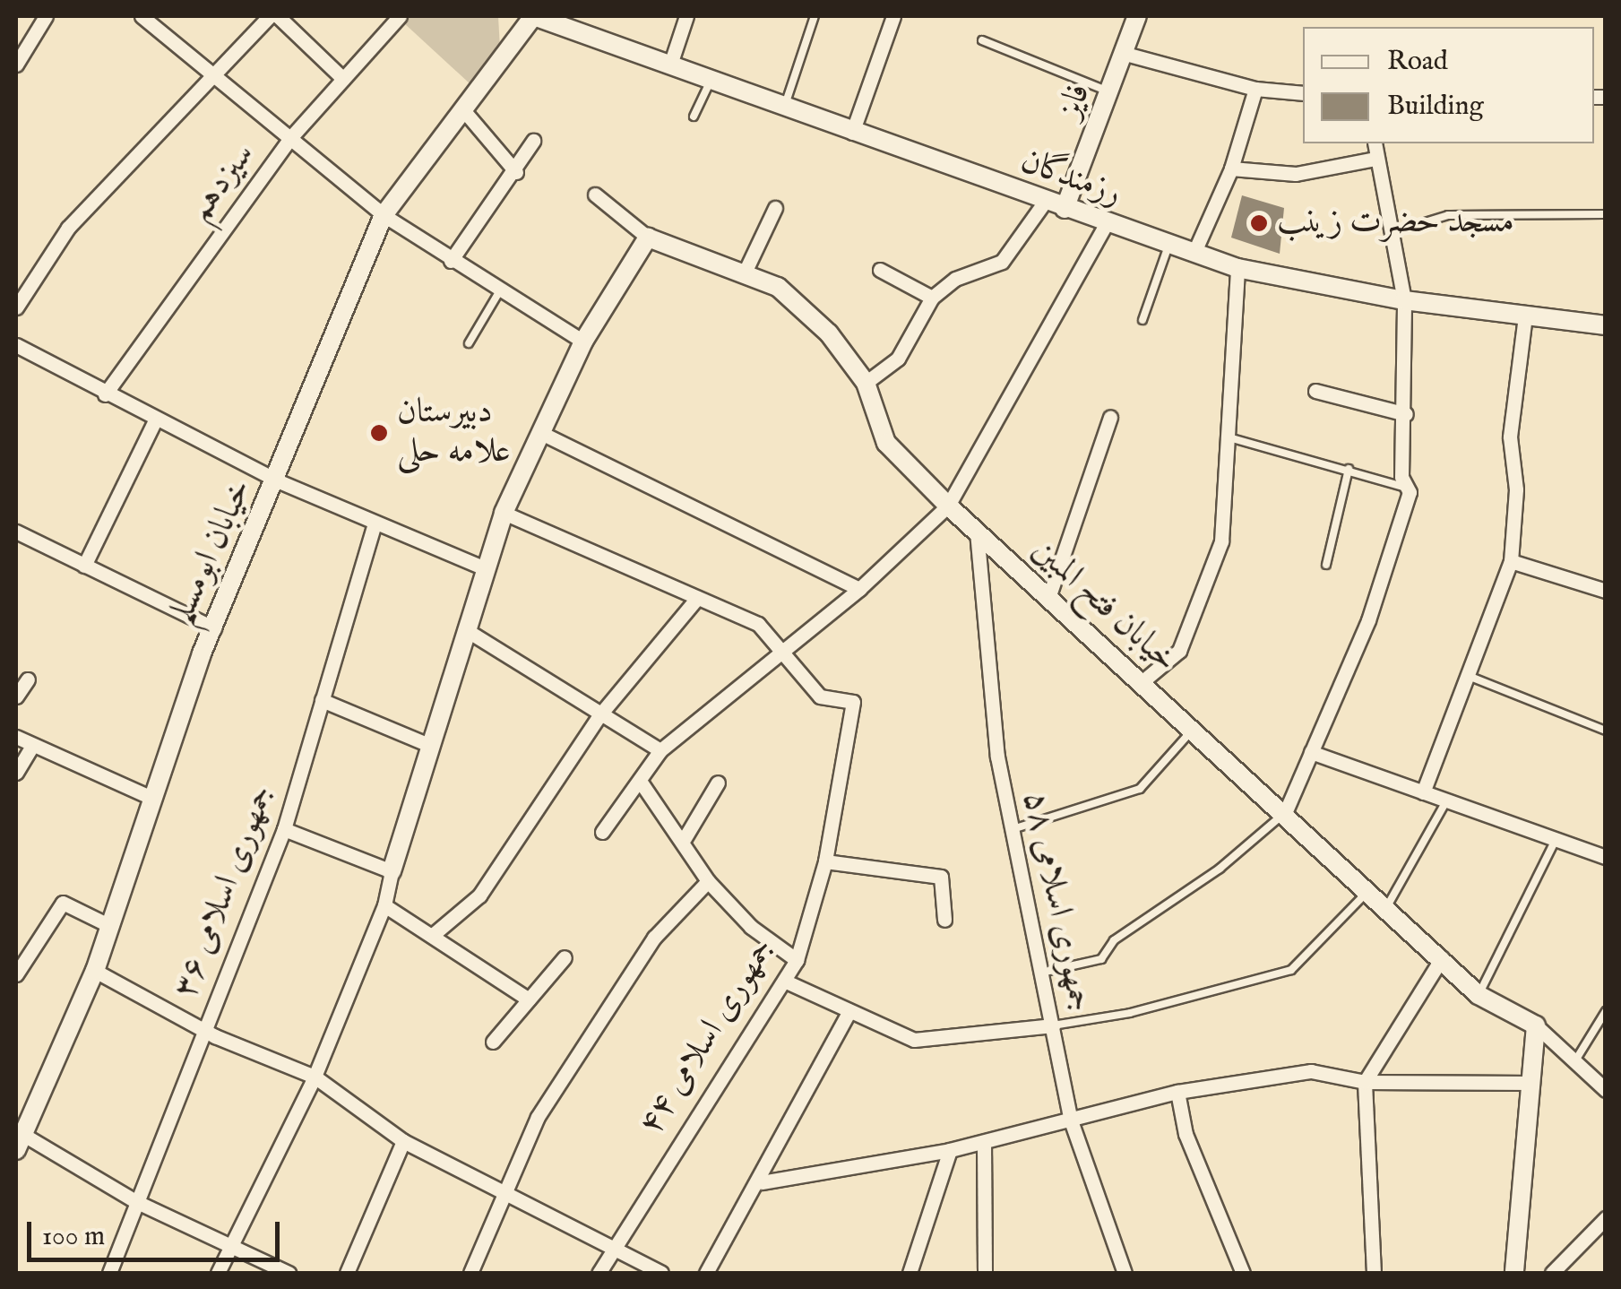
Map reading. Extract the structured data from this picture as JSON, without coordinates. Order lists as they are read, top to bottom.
{
  "streets": {
    "street": [
      "فایز",
      "رزمندگان",
      "سیزدهم",
      "خیابان ابومسلم",
      "خیابان فتح المبین",
      "جمهوری اسلامی ۳۶",
      "جمهوری اسلامی ۵۸",
      "جمهوری اسلامی ۴۴"
    ]
  },
  "crossings": [
    ["فایز", "رزمندگان"],
    ["رزمندگان", "خیابان ابومسلم"],
    ["خیابان فتح المبین", "جمهوری اسلامی ۵۸"]
  ],
  "places": ["مسجد حضرت زینب", "دبیرستان علامه حلی"],
  "legend": ["Road", "Building"],
  "scale_bar": "100 m"
}
